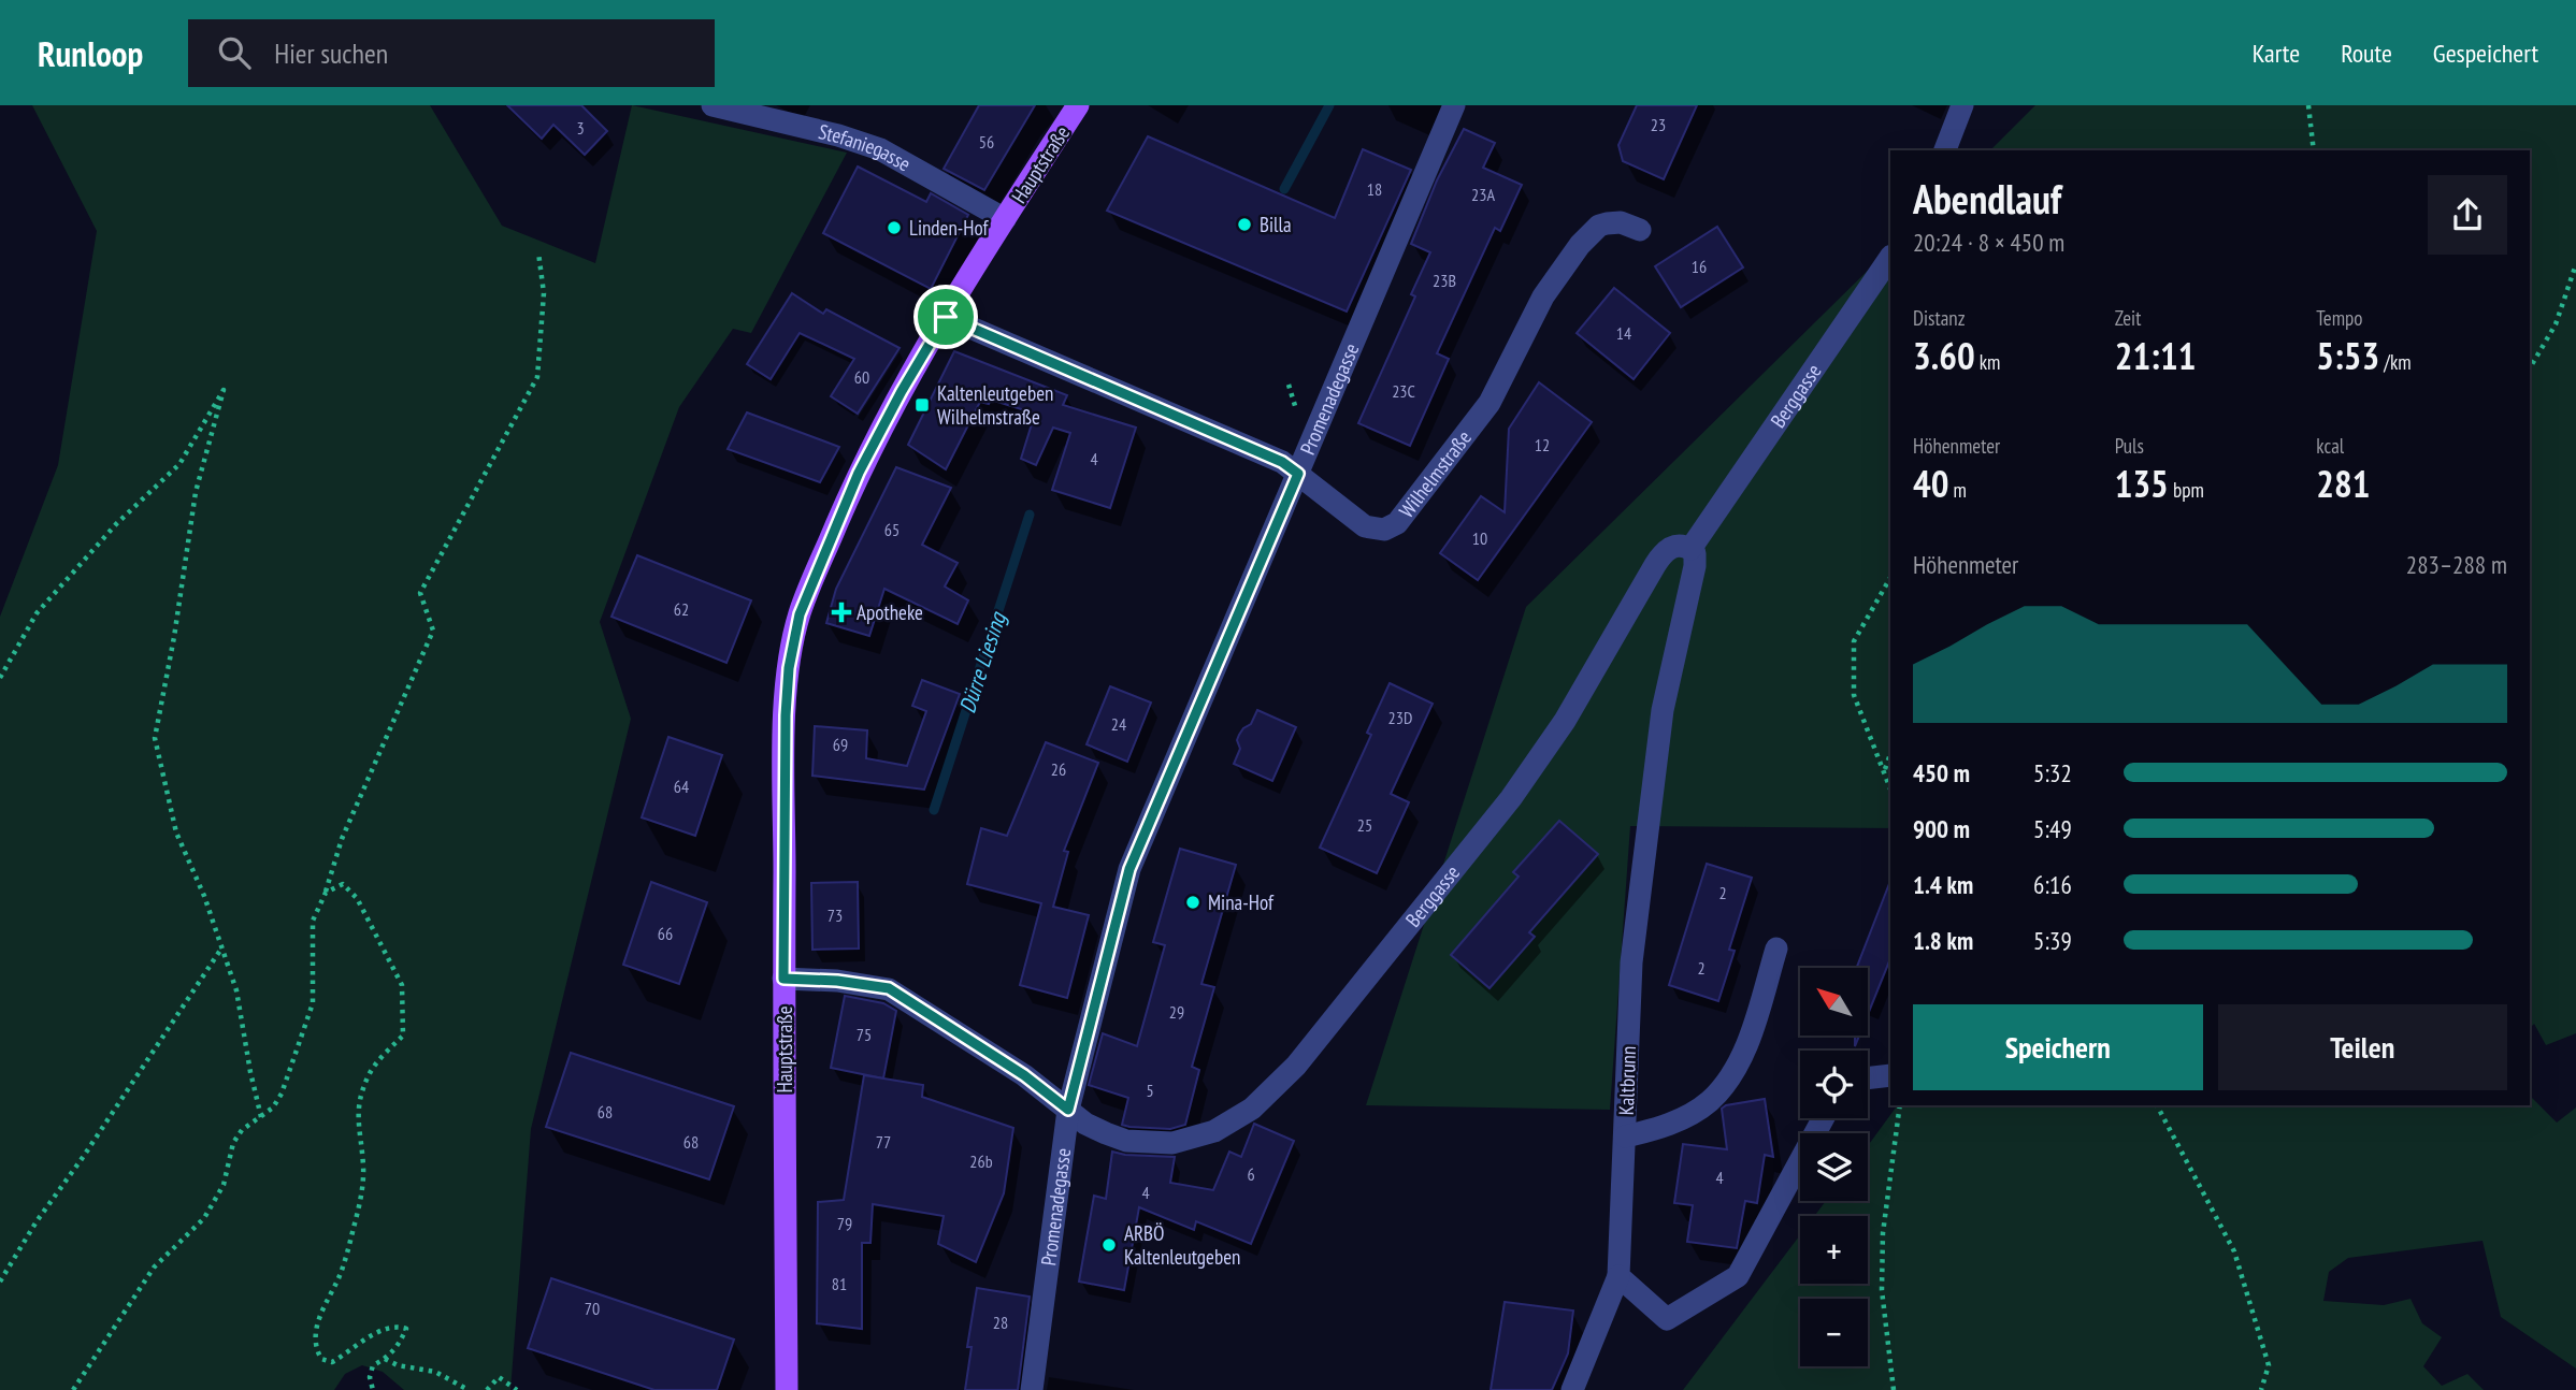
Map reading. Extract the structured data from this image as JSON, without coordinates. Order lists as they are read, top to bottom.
{
  "streets": {
    "main road": ["Hauptstraße"],
    "street": [
      "Stefaniegasse",
      "Berggasse",
      "Promenadegasse",
      "Wilhelmstraße",
      "Kaltbrunn"
    ]
  },
  "crossings": [
    ["Stefaniegasse", "Hauptstraße"],
    ["Hauptstraße", "Berggasse"],
    ["Hauptstraße", "Wilhelmstraße"],
    ["Berggasse", "Promenadegasse"],
    ["Berggasse", "Kaltbrunn"],
    ["Promenadegasse", "Wilhelmstraße"]
  ],
  "water": ["Dürre Liesing"],
  "places": {
    "other": [
      "Billa",
      "Linden-Hof",
      "Mina-Hof",
      "ARBÖ Kaltenleutgeben"
    ],
    "transit": ["Kaltenleutgeben Wilhelmstraße"],
    "health": ["Apotheke"]
  },
  "house_numbers": [
    "23",
    "3",
    "56",
    "18",
    "23A",
    "16",
    "23B",
    "14",
    "60",
    "23C",
    "12",
    "4",
    "65",
    "10",
    "62",
    "23D",
    "24",
    "69",
    "26",
    "64",
    "25",
    "2",
    "73",
    "66",
    "2",
    "29",
    "75",
    "5",
    "68",
    "68",
    "77",
    "26b",
    "6",
    "4",
    "4",
    "79",
    "81",
    "70",
    "28"
  ],
  "north": "top left",
  "page": {
    "header": "Runloop",
    "search": "Hier suchen",
    "nav": ["Karte", "Route", "Gespeichert"],
    "heading": ["Abendlauf", "20:24 · 8 × 450 m"],
    "stats": [
      ["Distanz", "3.60 km"],
      ["Zeit", "21:11"],
      ["Tempo", "5:53 /km"],
      ["Höhenmeter", "40 m"],
      ["Puls", "135 bpm"],
      ["kcal", "281"]
    ],
    "chart": ["Höhenmeter", "283–288 m"],
    "list": [
      {
        "name": "450 m",
        "note": "5:32"
      },
      {
        "name": "900 m",
        "note": "5:49"
      },
      {
        "name": "1.4 km",
        "note": "6:16"
      },
      {
        "name": "1.8 km",
        "note": "5:39"
      }
    ],
    "map_buttons": ["+", "−"],
    "buttons": ["Speichern", "Teilen"]
  }
}
